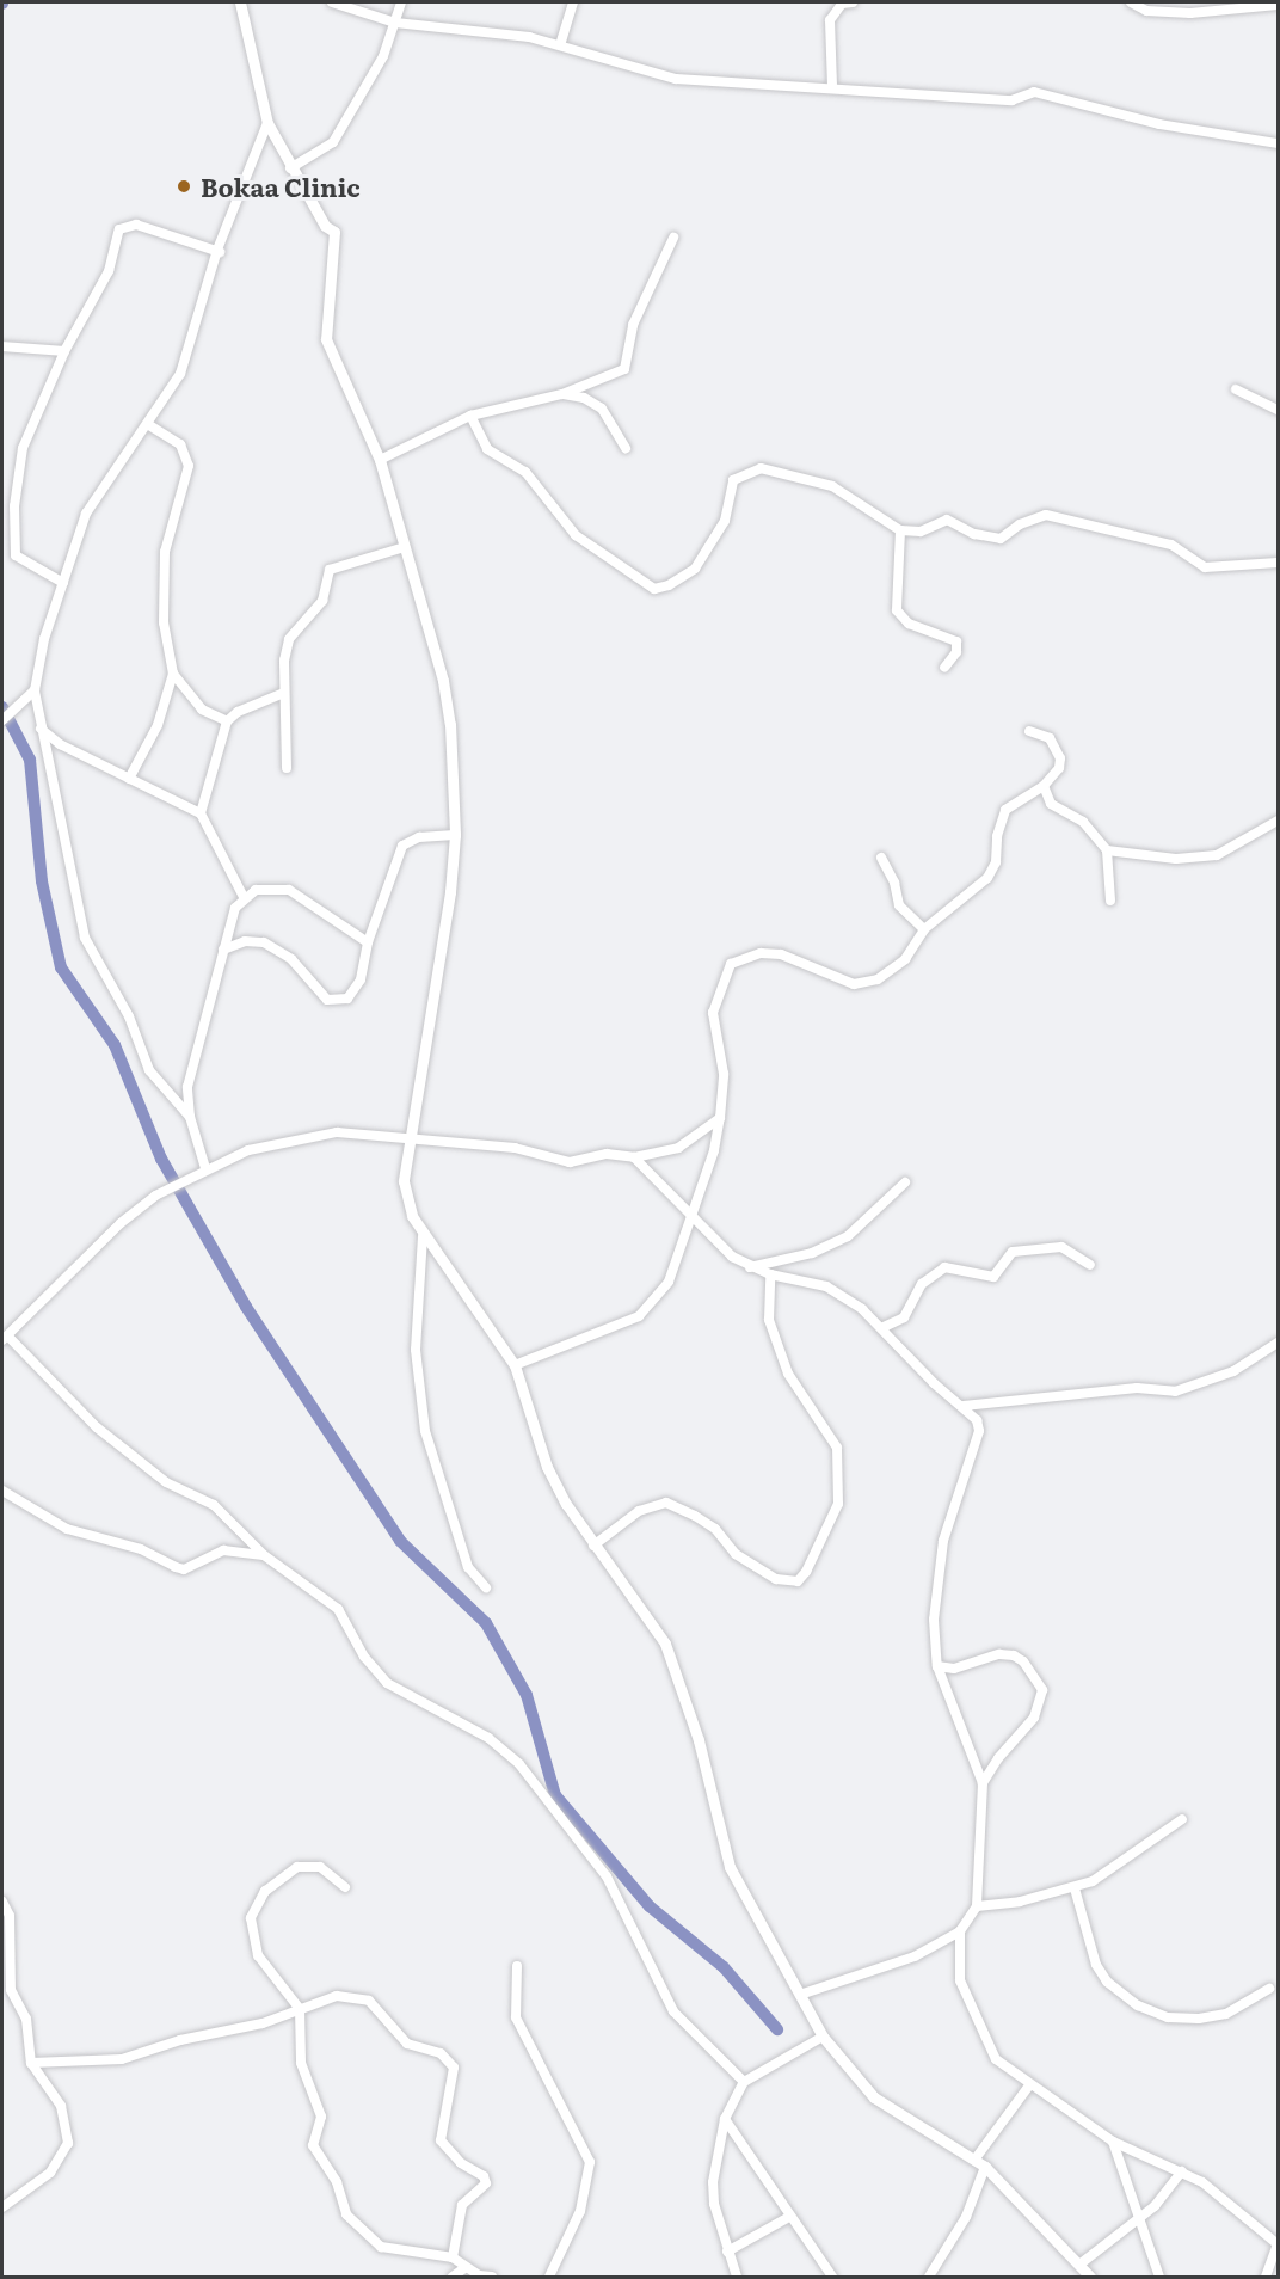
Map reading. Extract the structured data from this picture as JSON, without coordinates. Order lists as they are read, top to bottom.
{
  "places": ["Bokaa Clinic"]
}
